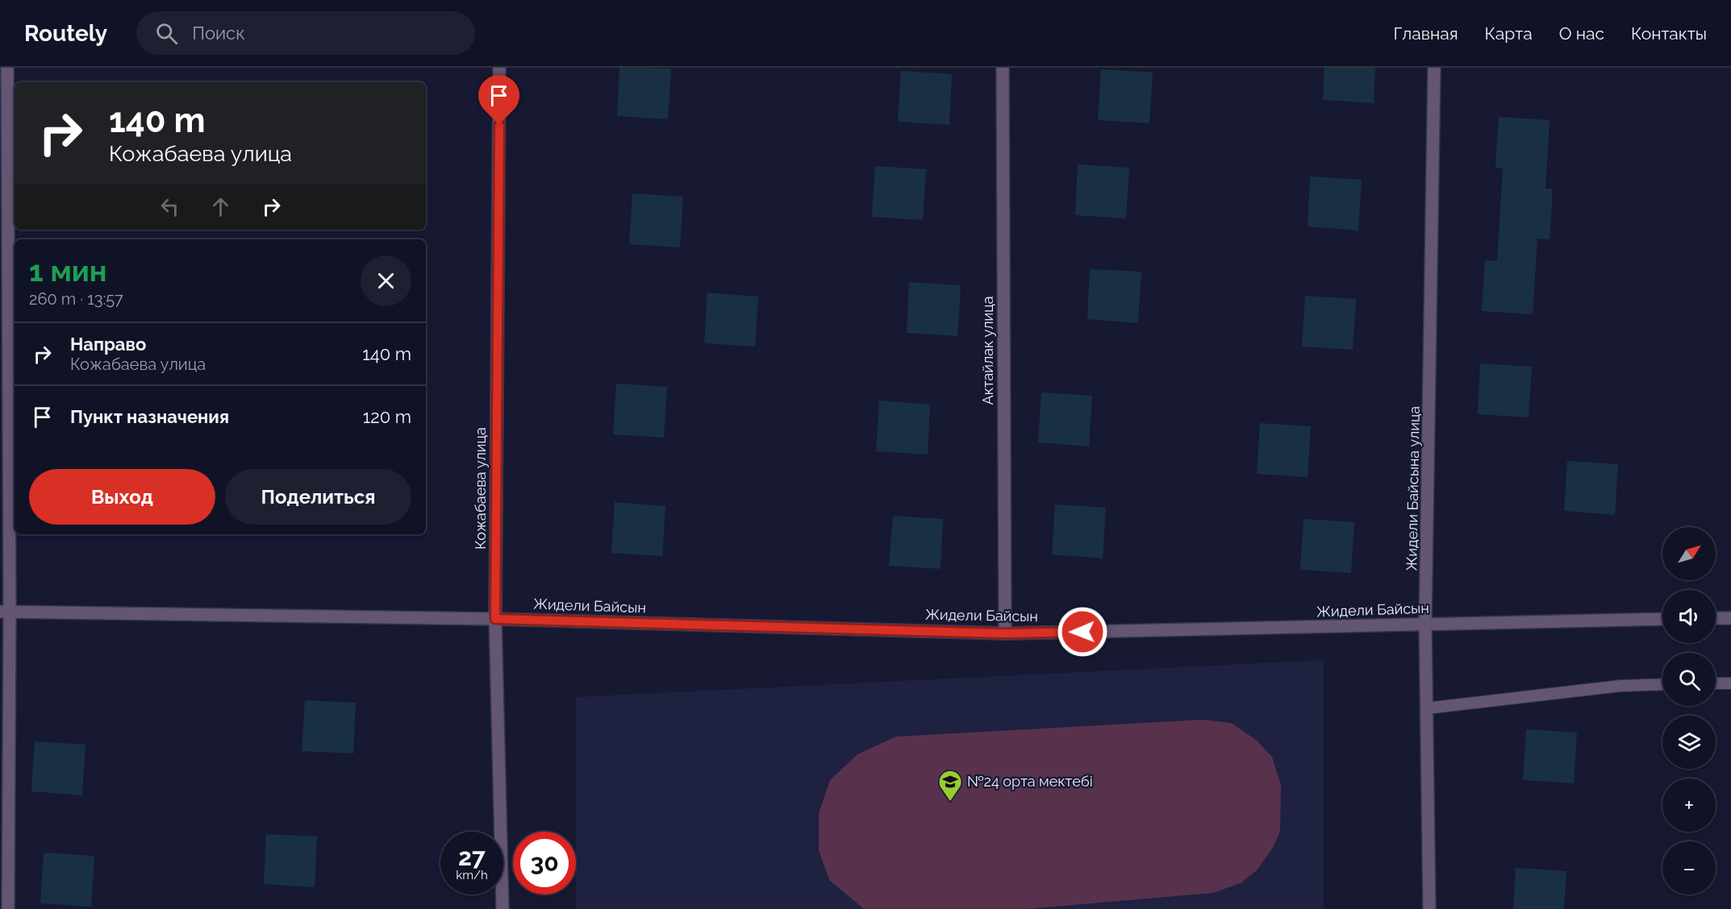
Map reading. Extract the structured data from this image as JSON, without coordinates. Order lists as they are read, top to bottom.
{
  "streets": {
    "street": [
      "Актайлак улица",
      "Кожабаева улица",
      "Жидели Байсына улица",
      "Жидели Байсын"
    ]
  },
  "crossings": [
    ["Актайлак улица", "Жидели Байсын"],
    ["Кожабаева улица", "Жидели Байсын"],
    ["Жидели Байсына улица", "Жидели Байсын"]
  ],
  "places": {
    "school or university": ["№24 орта мектебі"]
  },
  "north": "top right",
  "page": {
    "header": "Routely",
    "search": "Поиск",
    "nav": [
      "Главная",
      "Карта",
      "О нас",
      "Контакты"
    ],
    "turn": ["140 m", "Кожабаева улица"],
    "heading": ["1 мин", "260 m · 13:57"],
    "list": [
      {
        "name": "Направо",
        "note": "Кожабаева улица",
        "value": "140 m"
      },
      {
        "name": "Пункт назначения",
        "value": "120 m"
      }
    ],
    "buttons": ["Выход", "Поделиться"],
    "map_buttons": ["+", "−"],
    "speed": "27 km/h",
    "limit": "30"
  }
}
